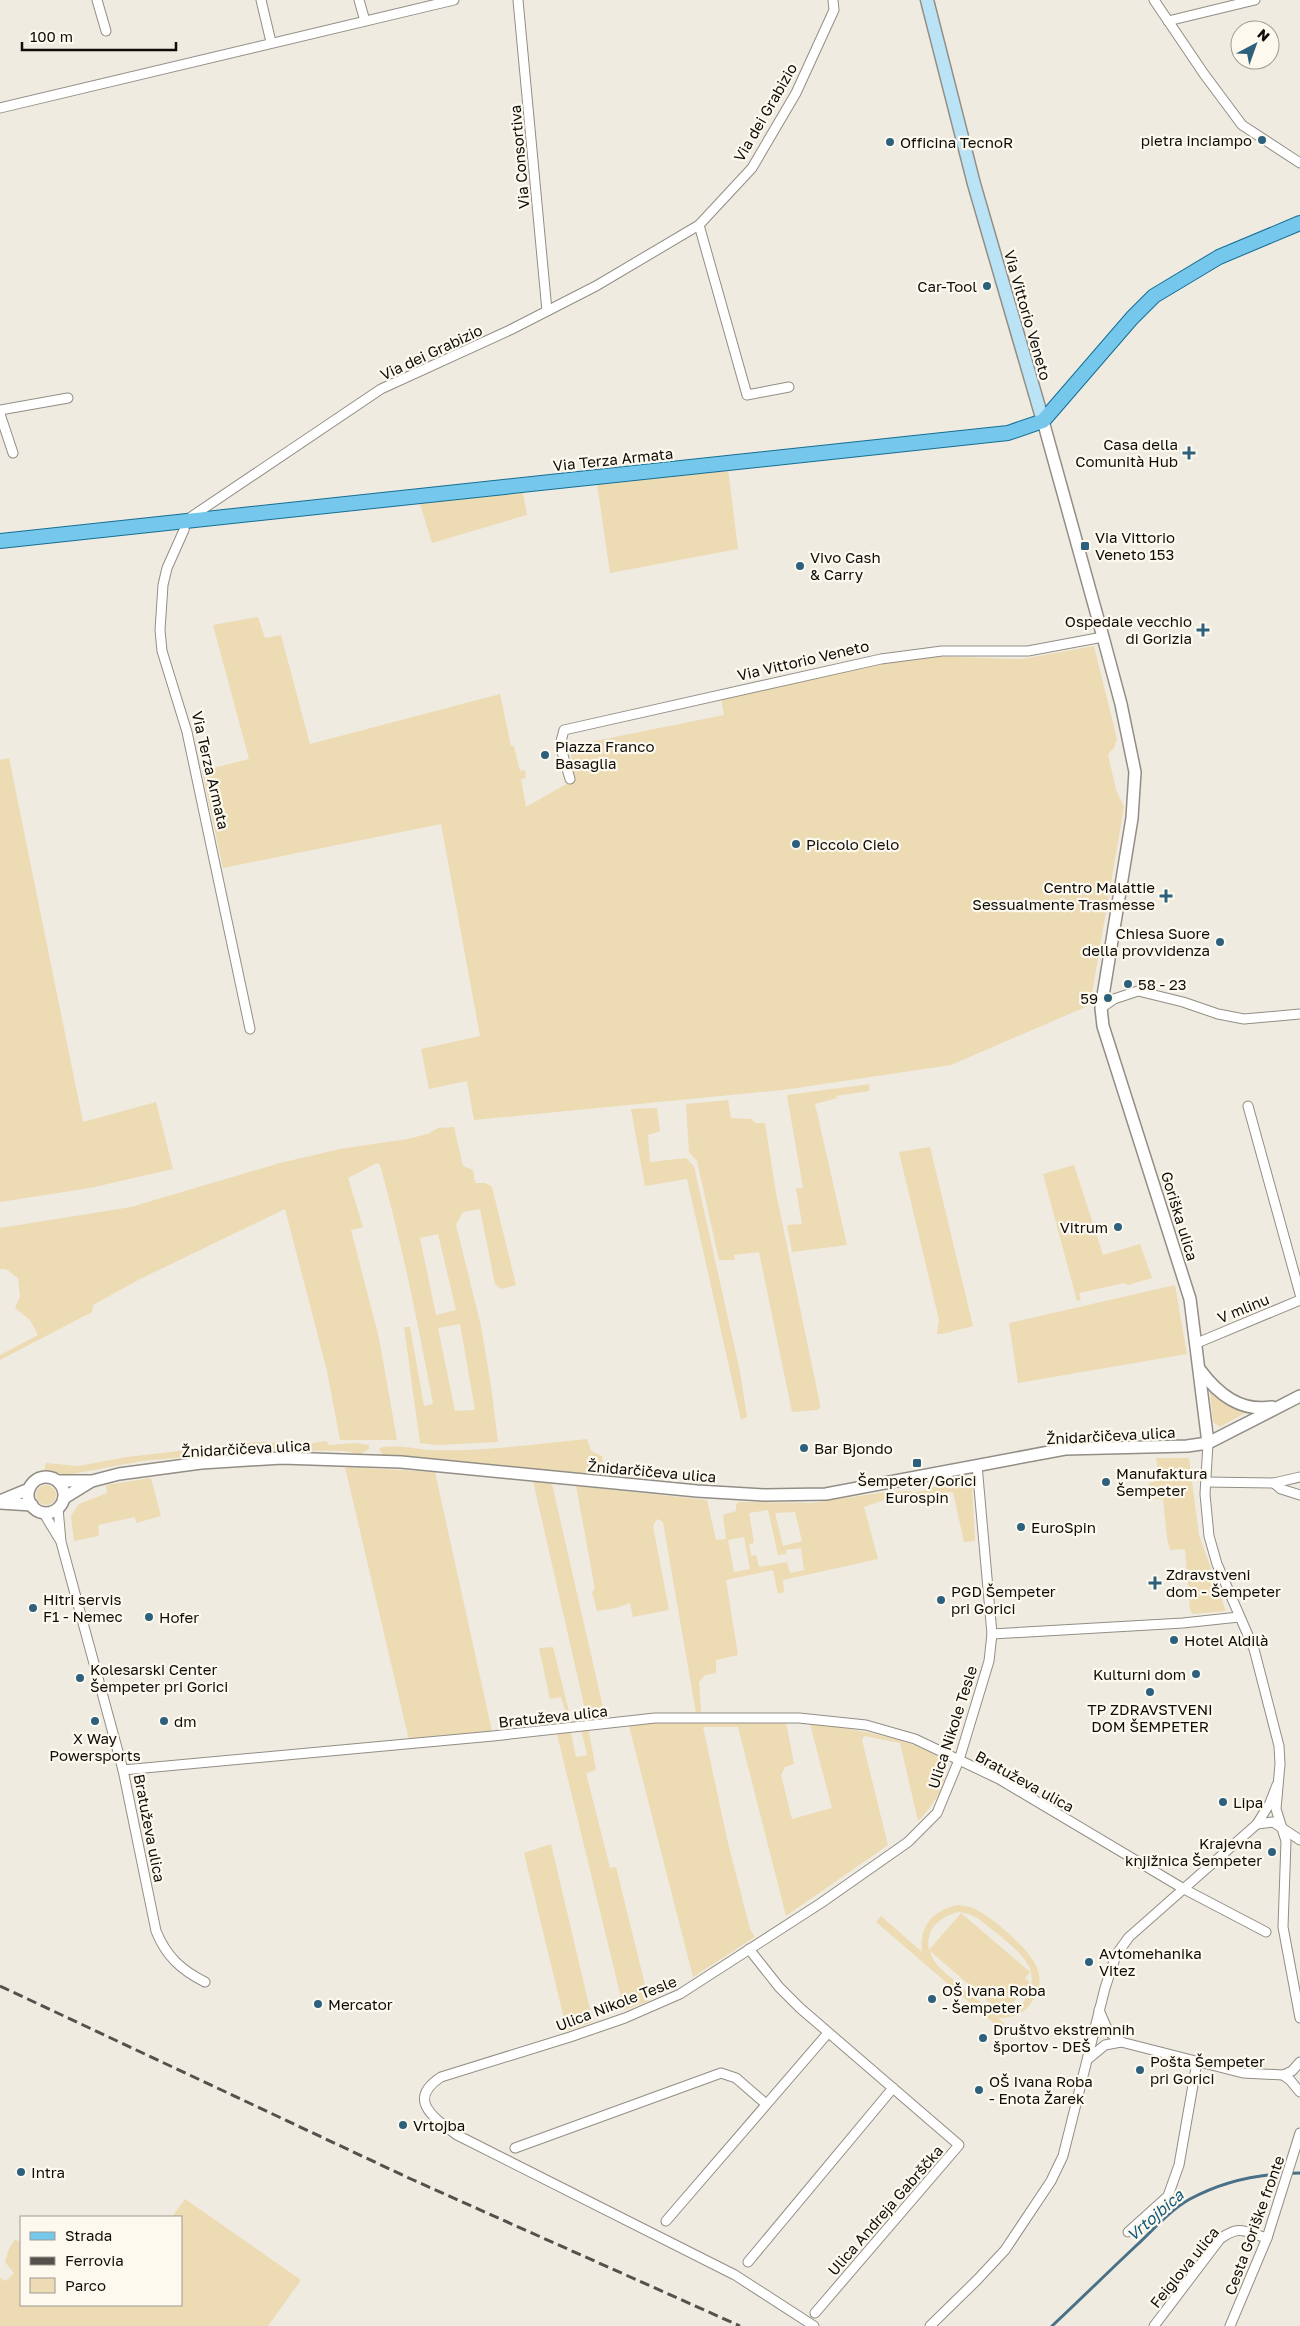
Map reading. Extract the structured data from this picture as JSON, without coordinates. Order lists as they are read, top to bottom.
{
  "streets": {
    "main road": ["Via Vittorio Veneto", "Via Terza Armata"],
    "street": [
      "Via dei Grabizio",
      "Via Consortiva",
      "Goriška ulica",
      "V mlinu",
      "Žnidarčičeva ulica",
      "Bratuževa ulica",
      "Ulica Nikole Tesle",
      "Ulica Andreja Gabrščka",
      "Cesta Goriške fronte",
      "Feiglova ulica"
    ]
  },
  "crossings": [
    ["Via dei Grabizio", "Via Consortiva"],
    ["Via dei Grabizio", "Via Terza Armata"],
    ["Via Vittorio Veneto", "Via Terza Armata"],
    ["Via Vittorio Veneto", "Goriška ulica"],
    ["Goriška ulica", "V mlinu"],
    ["Goriška ulica", "Žnidarčičeva ulica"],
    ["Žnidarčičeva ulica", "Bratuževa ulica"],
    ["Žnidarčičeva ulica", "Ulica Nikole Tesle"],
    ["Bratuževa ulica", "Ulica Nikole Tesle"],
    ["Ulica Nikole Tesle", "Ulica Andreja Gabrščka"],
    ["Cesta Goriške fronte", "Feiglova ulica"]
  ],
  "water": ["Vrtojbica"],
  "places": {
    "other": [
      "pietra inciampo",
      "Officina TecnoR",
      "Car-Tool",
      "Vivo Cash & Carry",
      "Piazza Franco Basaglia",
      "Piccolo Cielo",
      "Chiesa Suore della provvidenza",
      "58 - 23",
      "59",
      "Vitrum",
      "Bar Bjondo",
      "Manufaktura Šempeter",
      "EuroSpin",
      "PGD Šempeter pri Gorici",
      "Hitri servis F1 - Nemec",
      "Hofer",
      "Hotel Aldilà",
      "Kulturni dom",
      "Kolesarski Center Šempeter pri Gorici",
      "TP ZDRAVSTVENI DOM ŠEMPETER",
      "X Way Powersports",
      "dm",
      "Lipa",
      "Krajevna knjižnica Šempeter",
      "Avtomehanika Vitez",
      "OŠ Ivana Roba - Šempeter",
      "Mercator",
      "Društvo ekstremnih športov - DEŠ",
      "Pošta Šempeter pri Gorici",
      "OŠ Ivana Roba - Enota Žarek",
      "Vrtojba",
      "Intra"
    ],
    "health": [
      "Casa della Comunità Hub",
      "Ospedale vecchio di Gorizia",
      "Centro Malattie Sessualmente Trasmesse",
      "Zdravstveni dom - Šempeter"
    ],
    "transit": ["Via Vittorio Veneto 153", "Šempeter/Gorici Eurospin"]
  },
  "legend": ["Strada", "Ferrovia", "Parco"],
  "scale_bar": "100 m",
  "north": "top right"
}
